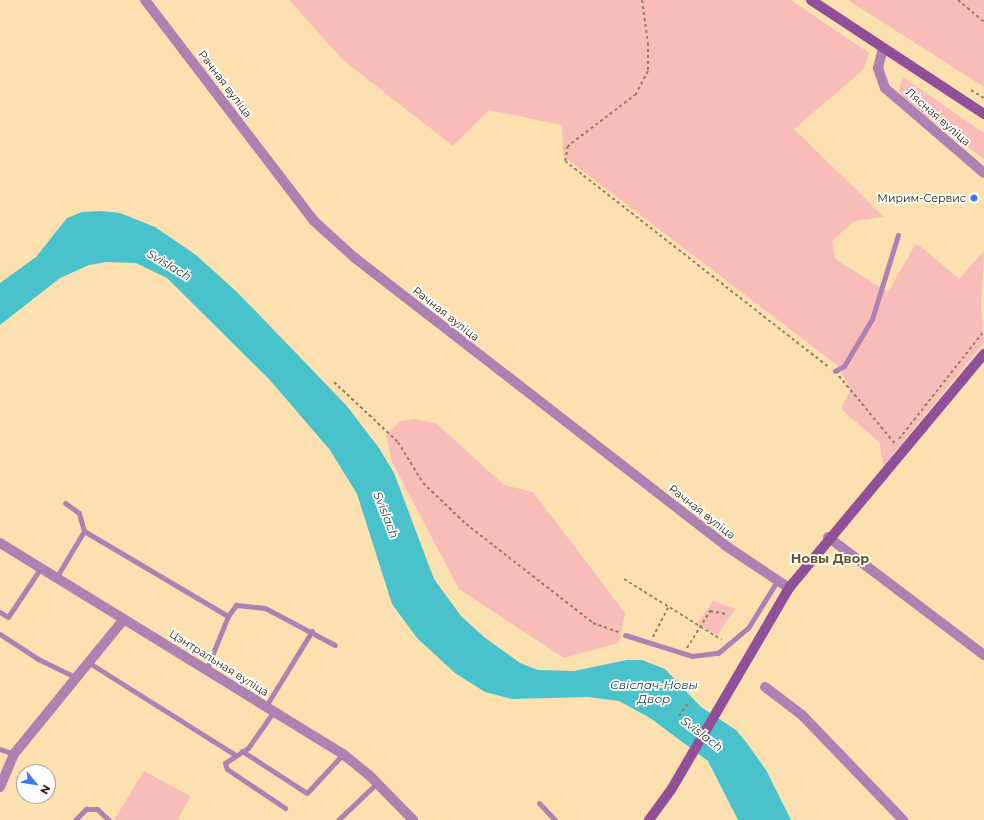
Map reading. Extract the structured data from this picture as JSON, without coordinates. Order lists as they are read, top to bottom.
{
  "streets": {
    "street": ["Рачная вуліца", "Лясная вуліца", "Цэнтральная вуліца"]
  },
  "districts": ["Новы Двор"],
  "water": ["Svislach", "Свіслач-Новы Двор"],
  "places": ["Мирим-Сервис"],
  "north": "bottom right"
}
